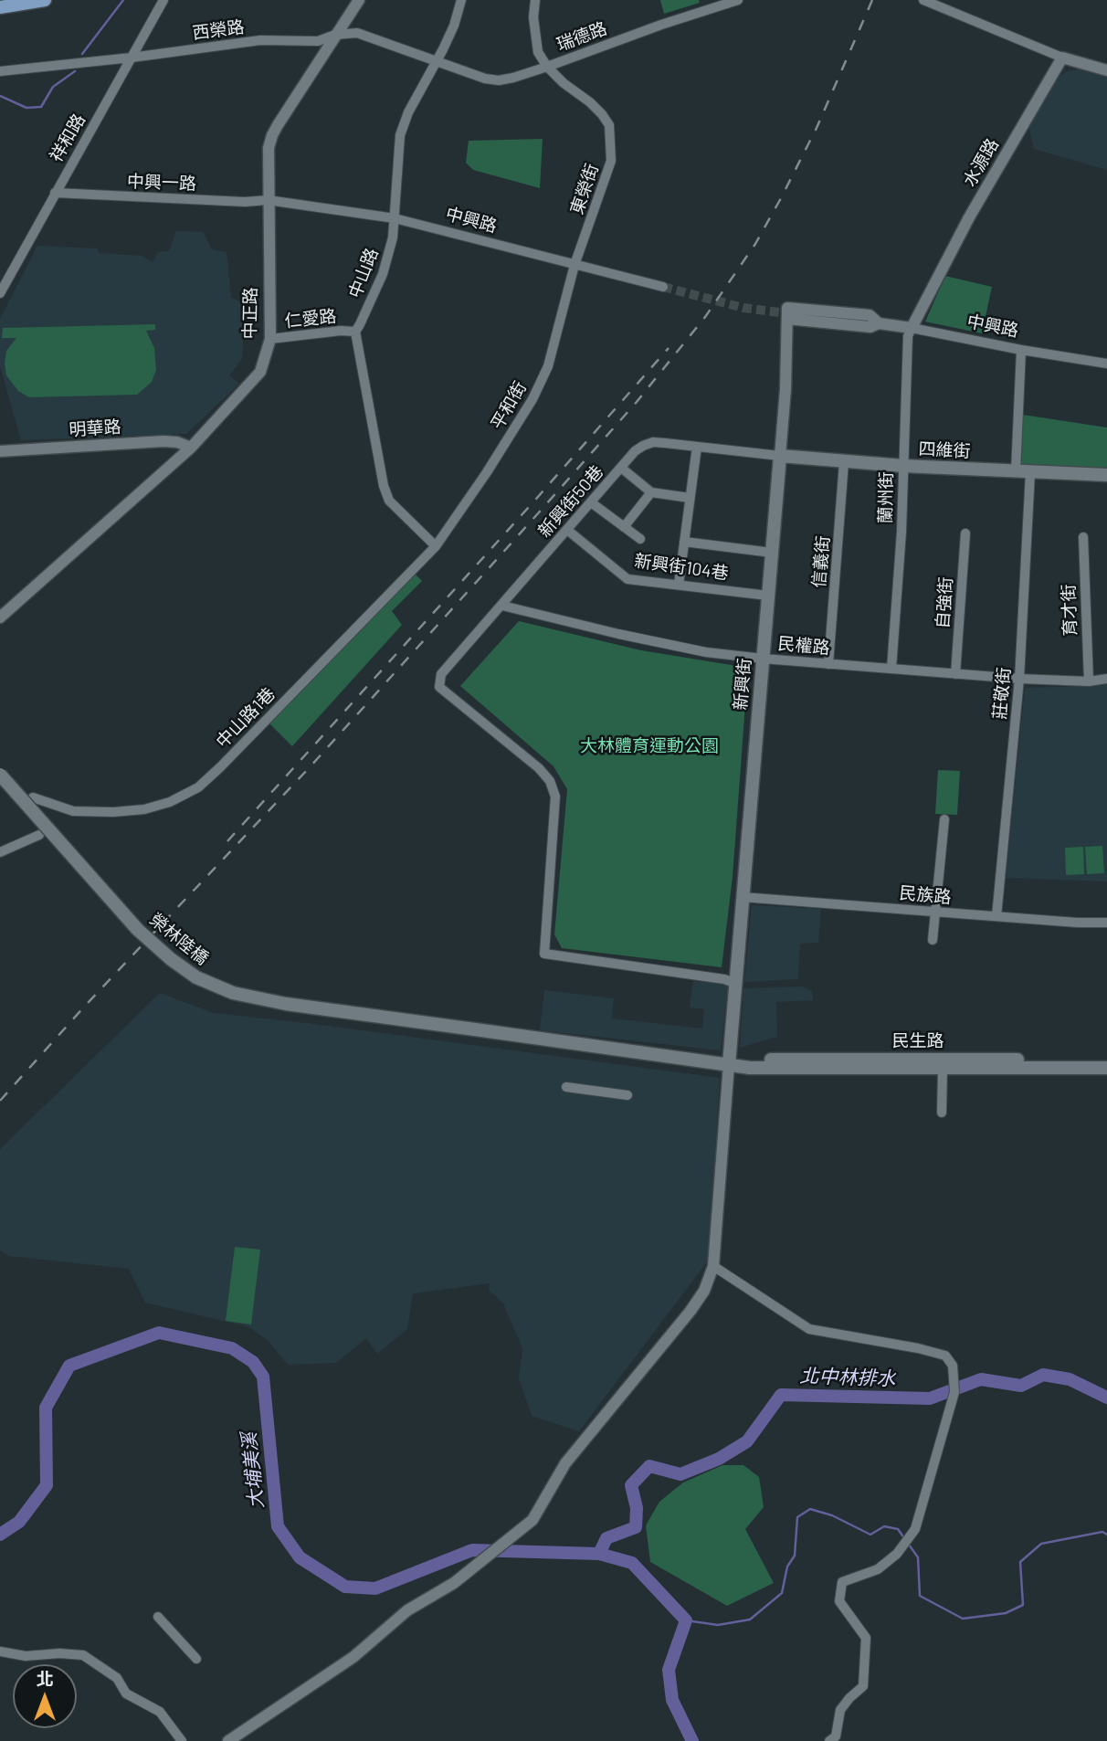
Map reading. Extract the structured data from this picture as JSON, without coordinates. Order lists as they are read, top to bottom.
{
  "streets": {
    "main road": [
      "四維街",
      "新興街",
      "榮林陸橋",
      "民生路"
    ],
    "street": [
      "西榮路",
      "瑞德路",
      "祥和路",
      "水源路",
      "中興一路",
      "東榮街",
      "中興路",
      "中山路",
      "中正路",
      "仁愛路",
      "平和街",
      "明華路",
      "蘭州街",
      "新興街50巷",
      "信義街",
      "新興街104巷",
      "自強街",
      "育才街",
      "民權路",
      "莊敬街",
      "中山路1巷",
      "民族路"
    ]
  },
  "crossings": [
    ["西榮路", "瑞德路"],
    ["西榮路", "祥和路"],
    ["西榮路", "中山路"],
    ["西榮路", "中正路"],
    ["瑞德路", "東榮街"],
    ["瑞德路", "中山路"],
    ["祥和路", "中興一路"],
    ["水源路", "中興路"],
    ["水源路", "蘭州街"],
    ["中興一路", "中興路"],
    ["中興一路", "中正路"],
    ["東榮街", "中興路"],
    ["東榮街", "平和街"],
    ["中興路", "中山路"],
    ["中興路", "中正路"],
    ["中興路", "平和街"],
    ["中興路", "蘭州街"],
    ["中興路", "新興街"],
    ["中山路", "仁愛路"],
    ["中正路", "仁愛路"],
    ["中正路", "明華路"],
    ["平和街", "中山路1巷"],
    ["四維街", "蘭州街"],
    ["四維街", "新興街50巷"],
    ["四維街", "信義街"],
    ["四維街", "新興街"],
    ["四維街", "莊敬街"],
    ["蘭州街", "民權路"],
    ["新興街50巷", "新興街104巷"],
    ["新興街50巷", "民權路"],
    ["新興街50巷", "新興街"],
    ["信義街", "民權路"],
    ["新興街104巷", "新興街"],
    ["自強街", "民權路"],
    ["育才街", "民權路"],
    ["民權路", "新興街"],
    ["民權路", "莊敬街"],
    ["新興街", "民族路"],
    ["新興街", "民生路"],
    ["莊敬街", "民族路"],
    ["榮林陸橋", "民生路"]
  ],
  "water": ["北中林排水", "大埔美溪"],
  "parks": ["大林體育運動公園"],
  "north": "top"
}
